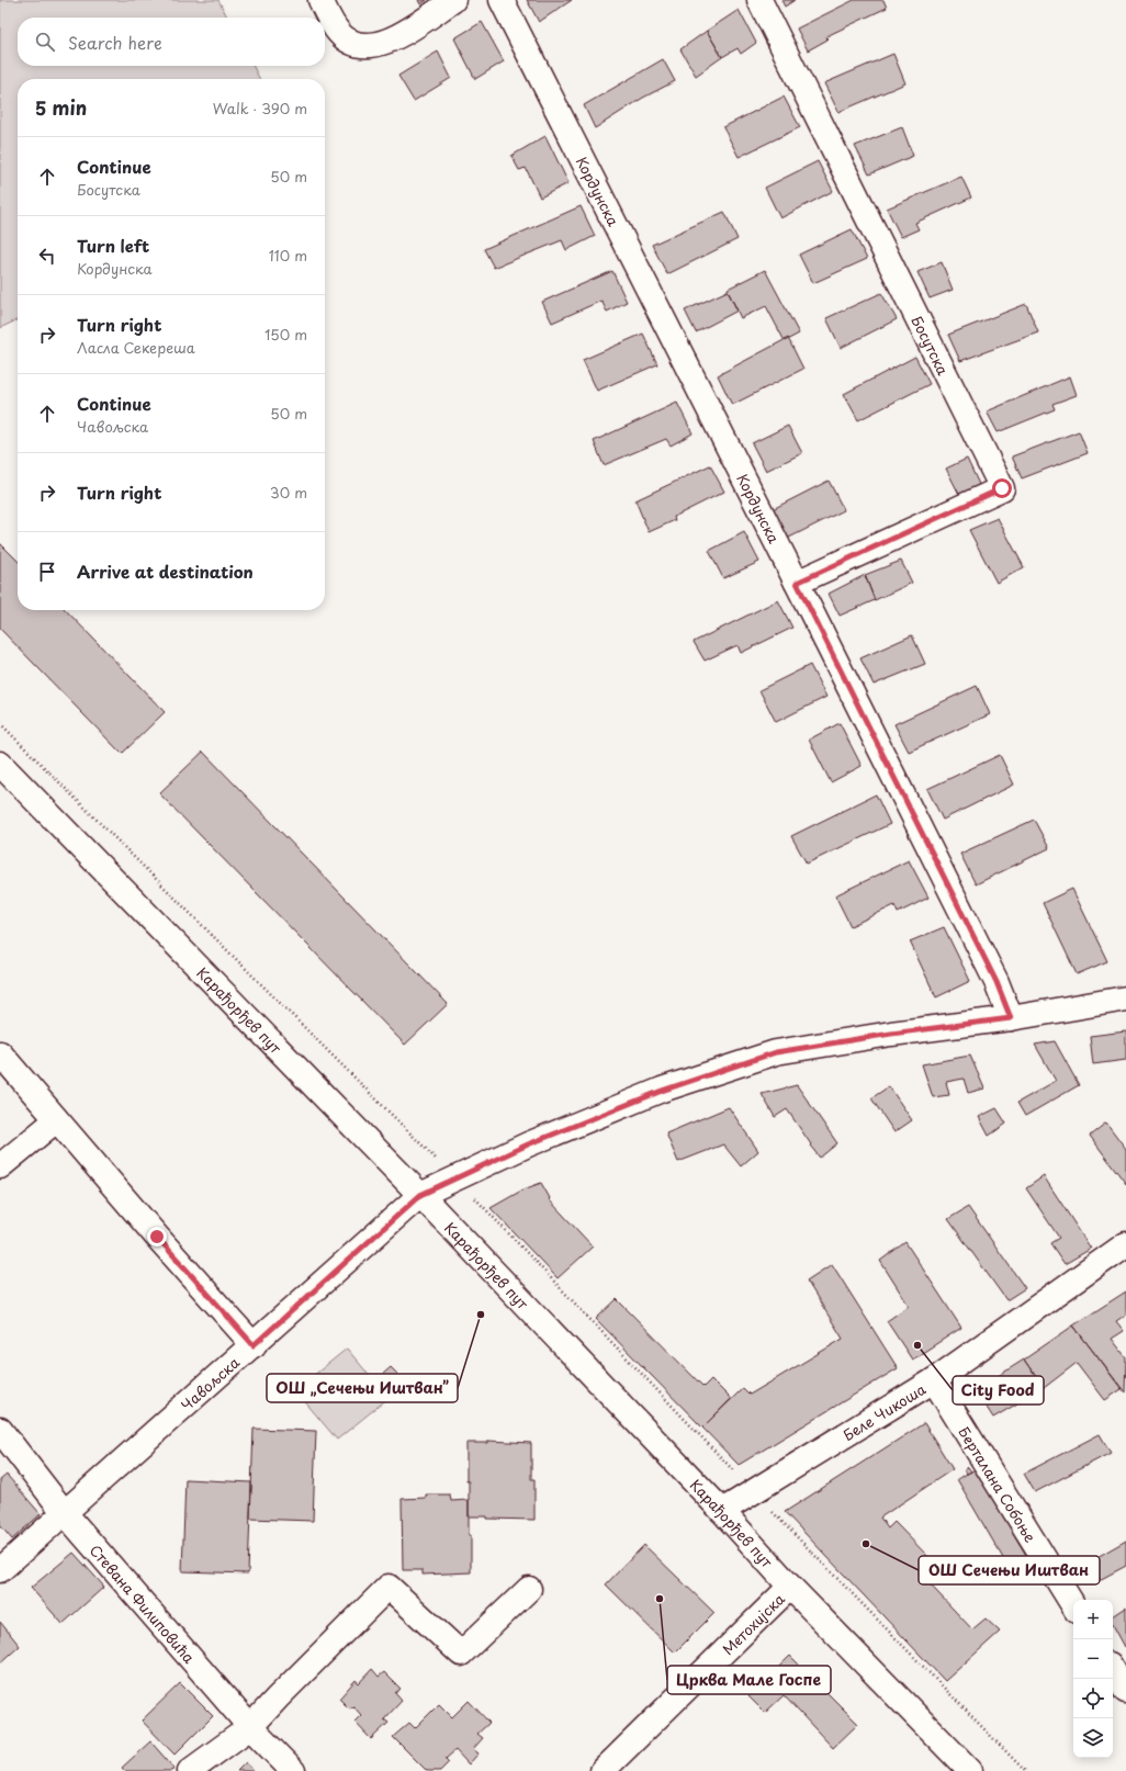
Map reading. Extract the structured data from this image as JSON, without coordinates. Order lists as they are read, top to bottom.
{
  "streets": {
    "street": [
      "Кордунска",
      "Босутска",
      "Карађорђев пут",
      "Чавољска",
      "Беле Чикоша",
      "Берталана Собоње",
      "Стевана Филиповића",
      "Метохијска"
    ]
  },
  "crossings": [
    ["Кордунска", "Босутска"],
    ["Кордунска", "Чавољска"],
    ["Карађорђев пут", "Чавољска"],
    ["Карађорђев пут", "Беле Чикоша"],
    ["Карађорђев пут", "Метохијска"],
    ["Чавољска", "Стевана Филиповића"],
    ["Беле Чикоша", "Берталана Собоње"]
  ],
  "places": [
    "ОШ „Сечењи Иштван”",
    "City Food",
    "ОШ Сечењи Иштван",
    "Црква Мале Госпе"
  ],
  "page": {
    "search": "Search here",
    "heading": ["5 min", "Walk · 390 m"],
    "list": [
      ["Continue", "Босутска", "50 m"],
      ["Turn left", "Кордунска", "110 m"],
      ["Turn right", "Ласла Секереша", "150 m"],
      ["Continue", "Чавољска", "50 m"],
      ["Turn right", "30 m"],
      "Arrive at destination"
    ],
    "map_buttons": ["+", "−"]
  }
}
